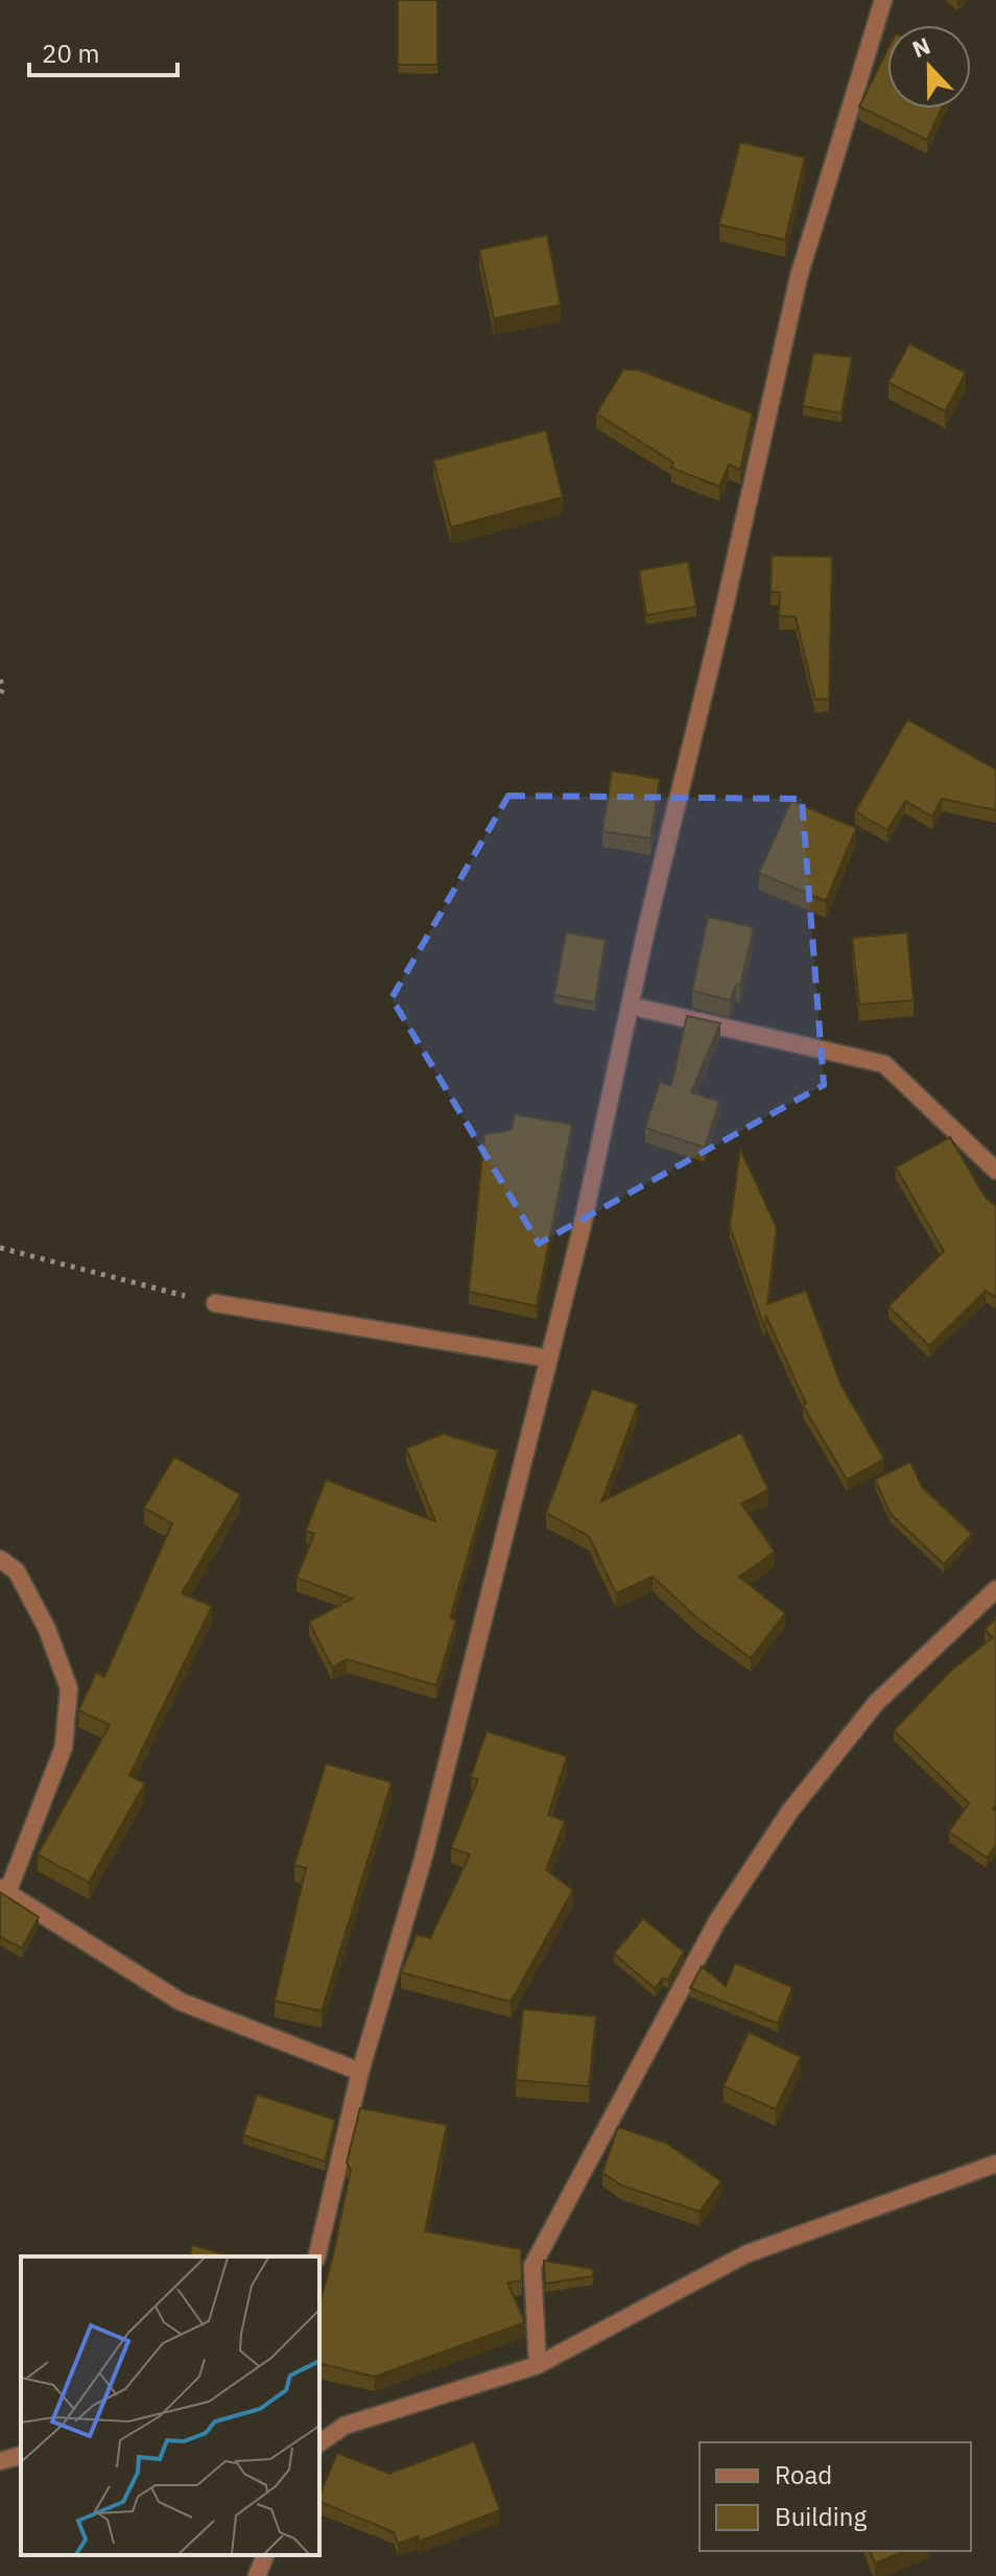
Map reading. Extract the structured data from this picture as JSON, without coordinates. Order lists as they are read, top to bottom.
{
  "legend": ["Road", "Building"],
  "scale_bar": "20 m",
  "north": "top"
}
